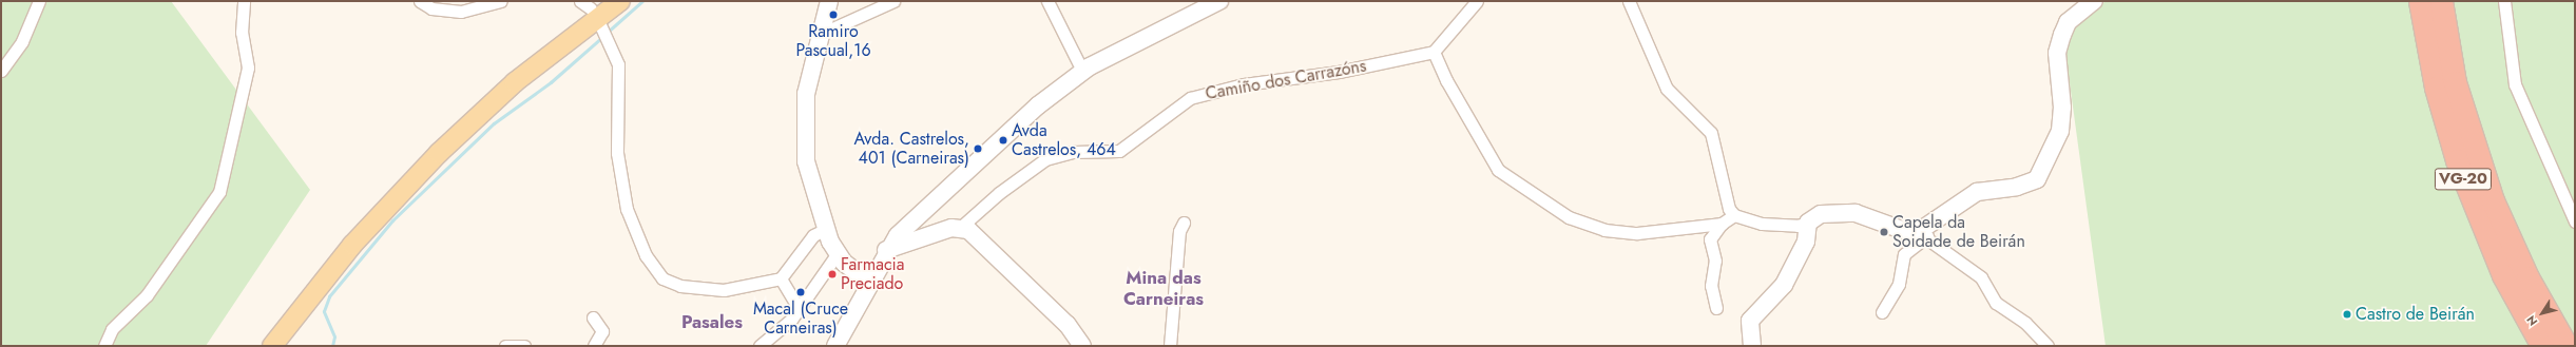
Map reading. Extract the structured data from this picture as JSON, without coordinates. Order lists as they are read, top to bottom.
{
  "streets": {
    "highway": ["VG-20"],
    "street": ["Camiño dos Carrazóns"]
  },
  "districts": ["Mina das Carneiras", "Pasales"],
  "places": [
    "Ramiro Pascual,16",
    "Avda Castrelos, 464",
    "Avda. Castrelos, 401 (Carneiras)",
    "Capela da Soidade de Beirán",
    "Farmacia Preciado",
    "Macal (Cruce Carneiras)",
    "Castro de Beirán"
  ],
  "north": "bottom left"
}
